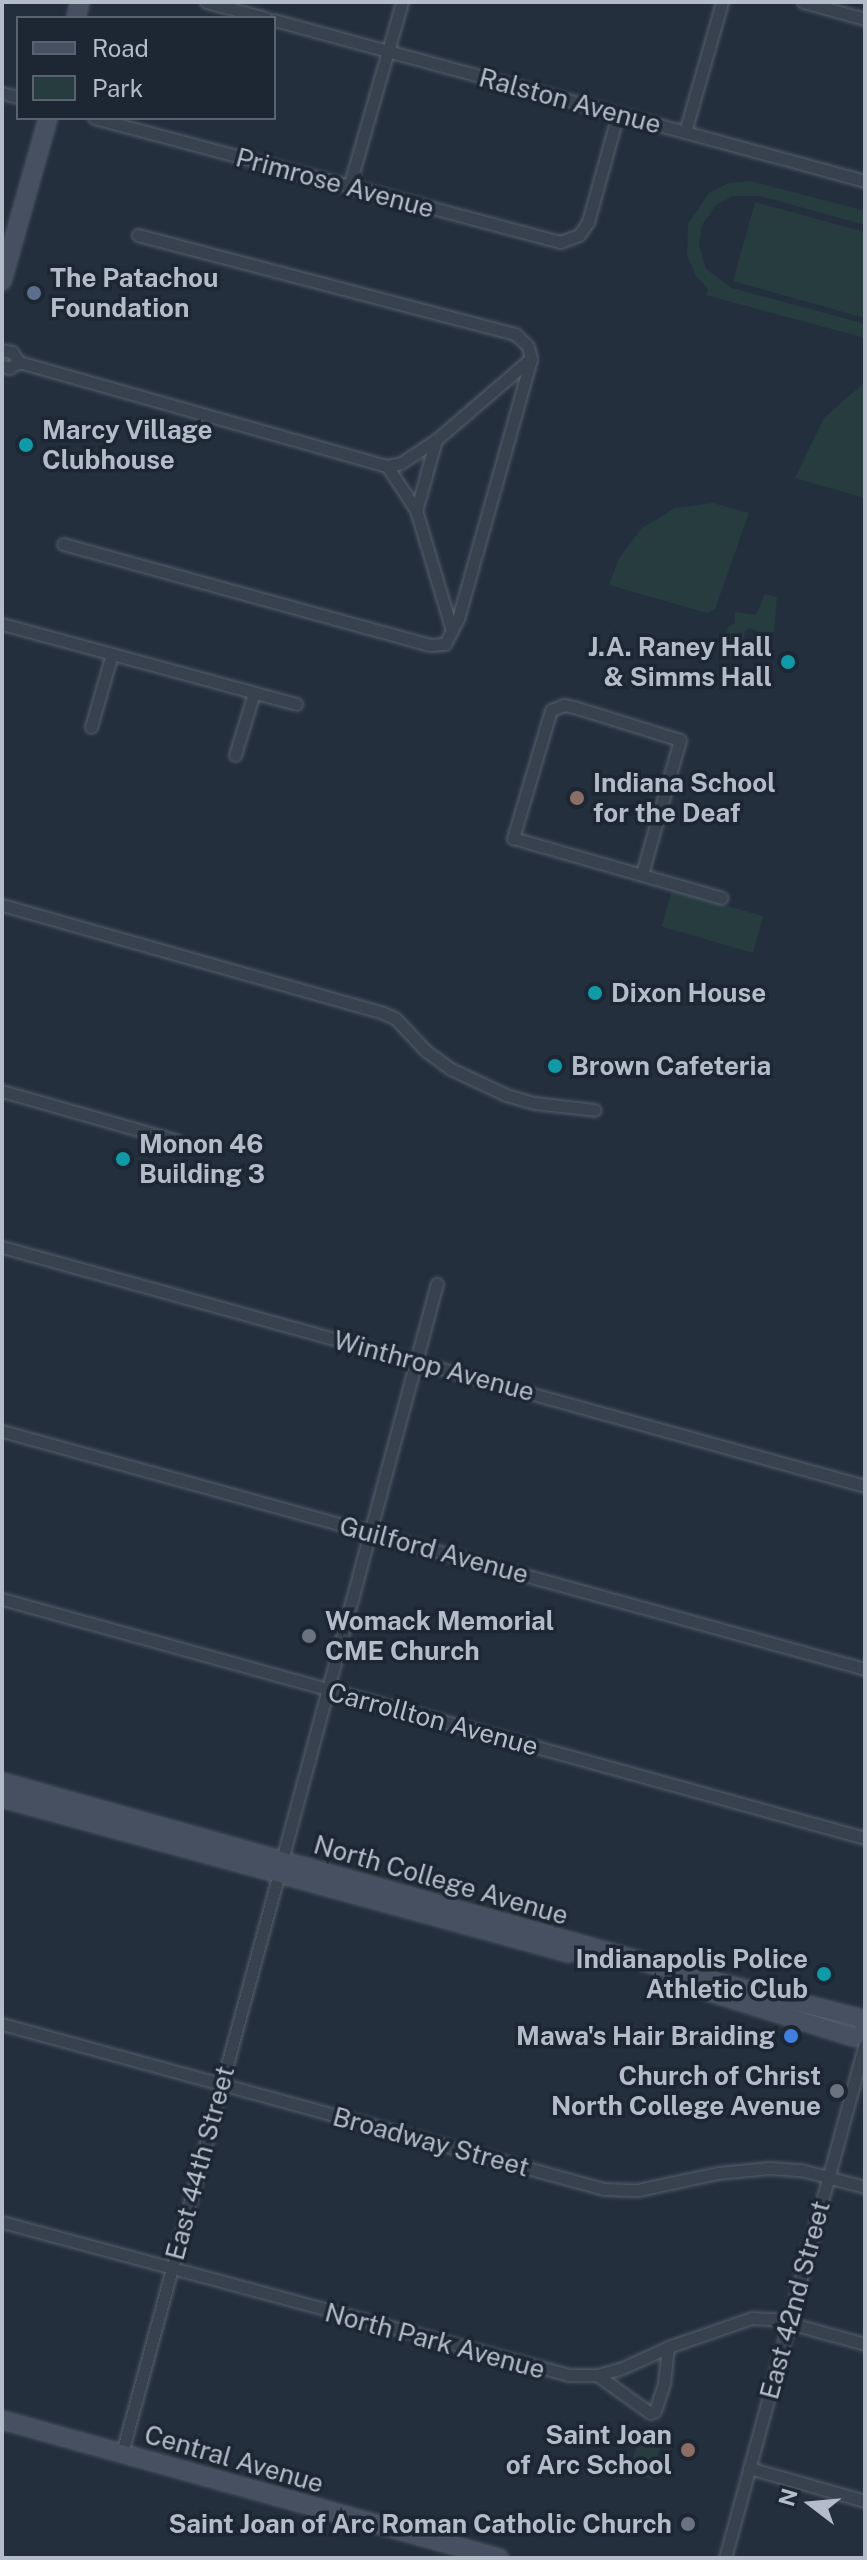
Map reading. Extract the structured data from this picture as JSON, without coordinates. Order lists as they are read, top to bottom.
{
  "streets": {
    "main road": ["North College Avenue", "Central Avenue"],
    "street": [
      "Ralston Avenue",
      "Primrose Avenue",
      "Winthrop Avenue",
      "Guilford Avenue",
      "Carrollton Avenue",
      "Broadway Street",
      "East 44th Street",
      "East 42nd Street",
      "North Park Avenue"
    ]
  },
  "crossings": [
    ["Ralston Avenue", "Primrose Avenue"],
    ["Winthrop Avenue", "East 44th Street"],
    ["Guilford Avenue", "East 44th Street"],
    ["Carrollton Avenue", "East 44th Street"],
    ["North College Avenue", "East 44th Street"],
    ["Broadway Street", "East 44th Street"],
    ["Broadway Street", "East 42nd Street"],
    ["East 44th Street", "North Park Avenue"],
    ["East 44th Street", "Central Avenue"],
    ["East 42nd Street", "North Park Avenue"]
  ],
  "places": [
    "The Patachou Foundation",
    "Marcy Village Clubhouse",
    "J.A. Raney Hall & Simms Hall",
    "Indiana School for the Deaf",
    "Dixon House",
    "Brown Cafeteria",
    "Monon 46 Building 3",
    "Womack Memorial CME Church",
    "Indianapolis Police Athletic Club",
    "Mawa's Hair Braiding",
    "Church of Christ North College Avenue",
    "Saint Joan of Arc School",
    "Saint Joan of Arc Roman Catholic Church"
  ],
  "legend": ["Road", "Park"],
  "north": "left"
}
